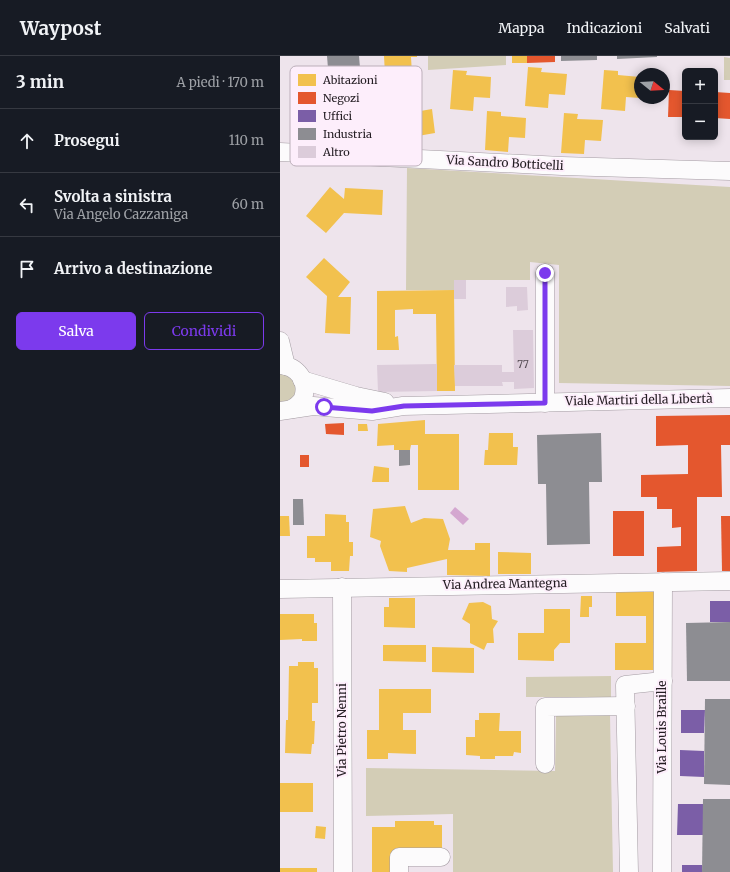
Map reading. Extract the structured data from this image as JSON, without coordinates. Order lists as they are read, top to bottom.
{
  "streets": {
    "street": [
      "Via Sandro Botticelli",
      "Viale Martiri della Libertà",
      "Via Andrea Mantegna",
      "Via Louis Braille",
      "Via Pietro Nenni"
    ]
  },
  "crossings": [
    ["Via Andrea Mantegna", "Via Louis Braille"],
    ["Via Andrea Mantegna", "Via Pietro Nenni"]
  ],
  "house_numbers": ["77"],
  "legend": [
    "Abitazioni",
    "Negozi",
    "Uffici",
    "Industria",
    "Altro"
  ],
  "north": "right",
  "page": {
    "header": "Waypost",
    "nav": ["Mappa", "Indicazioni", "Salvati"],
    "heading": ["3 min", "A piedi · 170 m"],
    "map_buttons": ["+", "−"],
    "list": [
      ["Prosegui", "110 m"],
      ["Svolta a sinistra", "Via Angelo Cazzaniga", "60 m"],
      "Arrivo a destinazione"
    ],
    "buttons": ["Salva", "Condividi"]
  }
}
